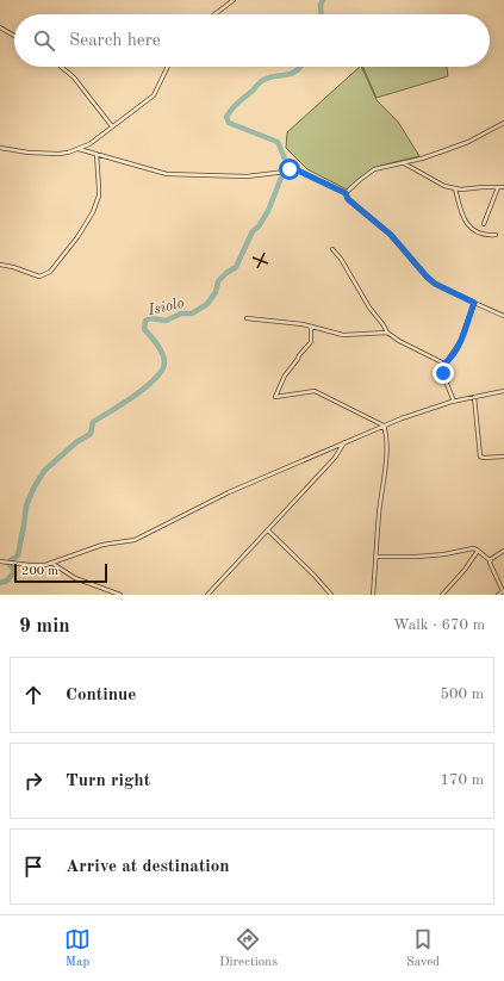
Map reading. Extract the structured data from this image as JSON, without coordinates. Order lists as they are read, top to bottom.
{
  "water": ["Isiolo"],
  "scale_bar": "200 m",
  "page": {
    "search": "Search here",
    "scale": "200 m",
    "heading": ["9 min", "Walk · 670 m"],
    "list": [
      ["Continue", "500 m"],
      ["Turn right", "170 m"],
      "Arrive at destination"
    ],
    "nav": ["Map", "Directions", "Saved"]
  }
}
